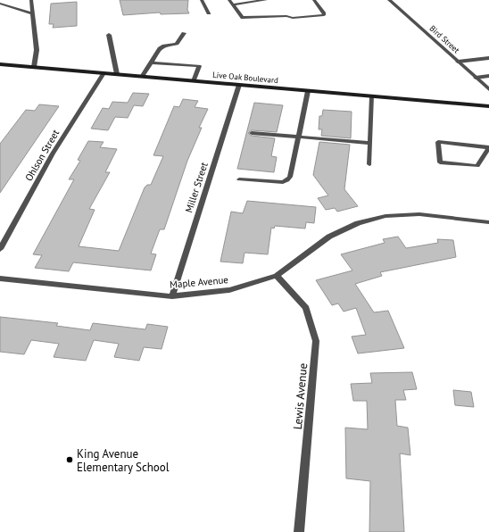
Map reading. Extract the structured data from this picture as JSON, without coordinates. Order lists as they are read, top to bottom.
{
  "streets": {
    "main road": ["Live Oak Boulevard"],
    "street": [
      "Bird Street",
      "Ohlson Street",
      "Miller Street",
      "Maple Avenue",
      "Lewis Avenue"
    ]
  },
  "crossings": [
    ["Live Oak Boulevard", "Ohlson Street"],
    ["Live Oak Boulevard", "Miller Street"],
    ["Miller Street", "Maple Avenue"],
    ["Maple Avenue", "Lewis Avenue"]
  ],
  "places": ["King Avenue Elementary School"]
}
